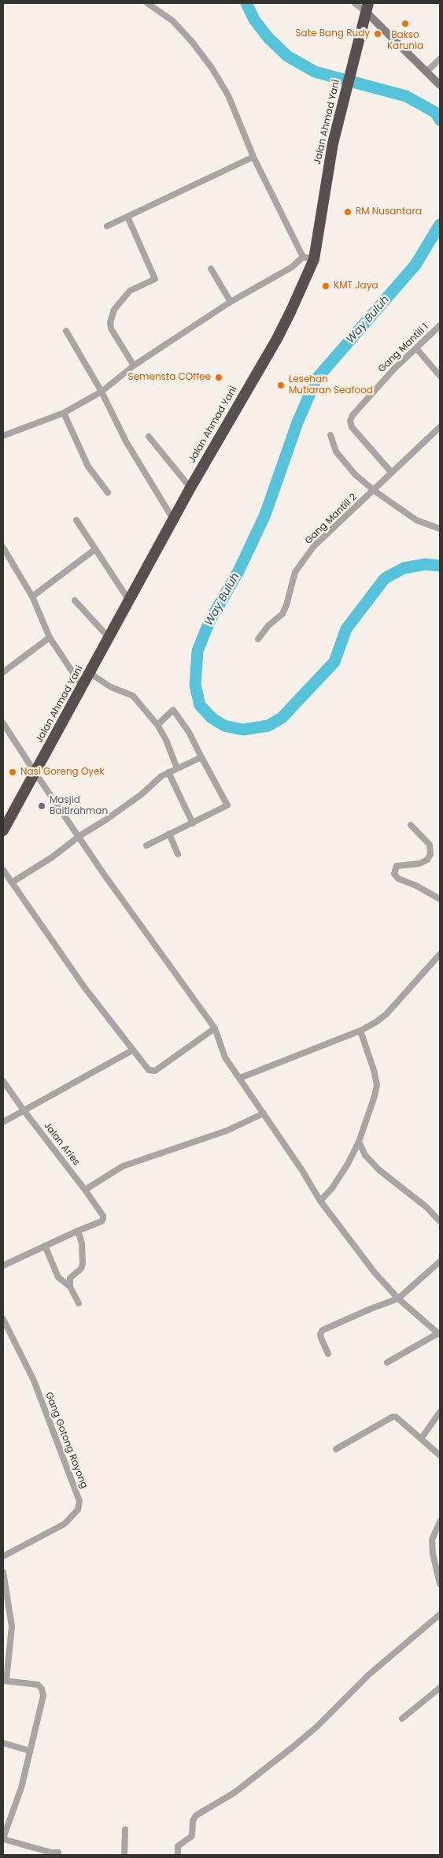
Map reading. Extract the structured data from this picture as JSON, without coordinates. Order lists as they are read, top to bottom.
{
  "streets": {
    "highway": ["Jalan Ahmad Yani"],
    "street": [
      "Gang Mantili 1",
      "Gang Mantili 2",
      "Jalan Aries",
      "Gang Gotong Royong"
    ]
  },
  "crossings": [
    ["Gang Mantili 1", "Gang Mantili 2"]
  ],
  "water": ["Way Buluh"],
  "places": [
    "Bakso Karunia",
    "Sate Bang Rudy",
    "RM Nusantara",
    "KMT Jaya",
    "Semensta COffee",
    "Lesehan Mutiaran Seafood",
    "Nasi Goreng Oyek",
    "Masjid Baitlrahman"
  ]
}
